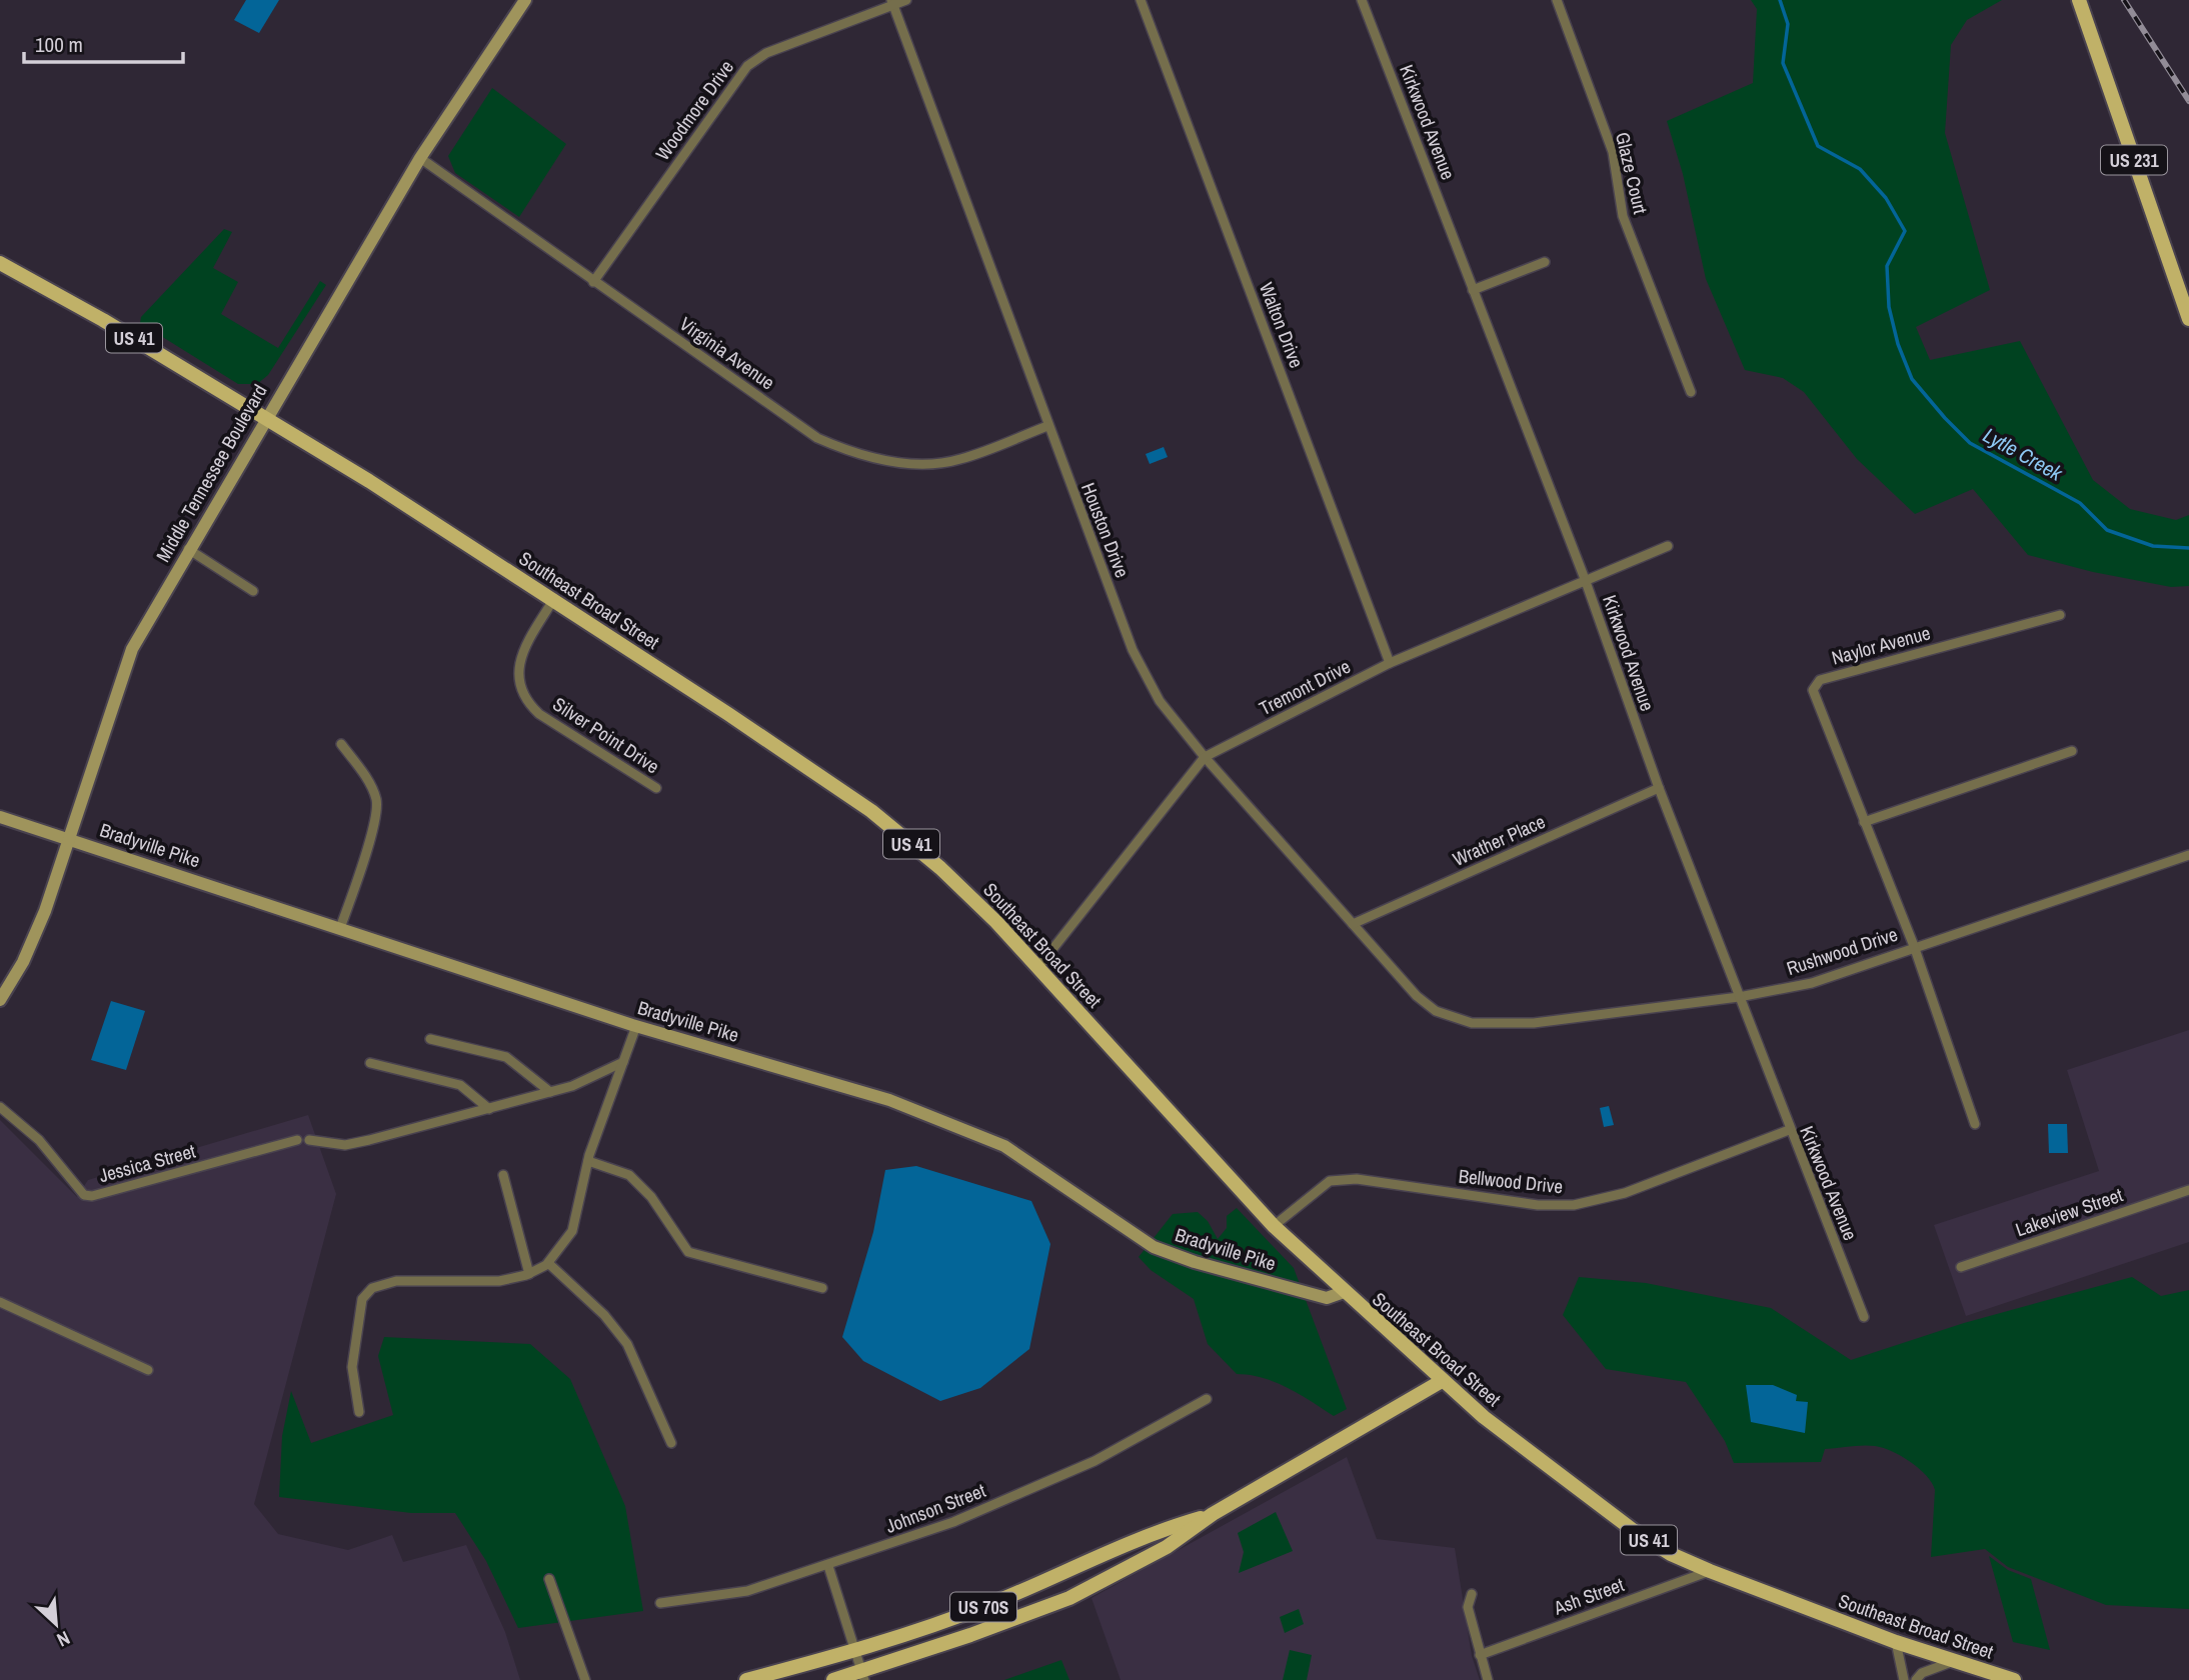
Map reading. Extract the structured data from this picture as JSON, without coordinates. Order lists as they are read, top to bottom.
{
  "streets": {
    "main road": [
      "US 231",
      "US 41",
      "Middle Tennessee Boulevard",
      "Southeast Broad Street",
      "Bradyville Pike",
      "US 70S"
    ],
    "street": [
      "Woodmore Drive",
      "Kirkwood Avenue",
      "Glaze Court",
      "Walton Drive",
      "Virginia Avenue",
      "Houston Drive",
      "Naylor Avenue",
      "Tremont Drive",
      "Silver Point Drive",
      "Wrather Place",
      "Rushwood Drive",
      "Jessica Street",
      "Bellwood Drive",
      "Lakeview Street",
      "Johnson Street",
      "Ash Street"
    ]
  },
  "crossings": [
    ["Woodmore Drive", "Virginia Avenue"],
    ["Woodmore Drive", "Houston Drive"],
    ["Kirkwood Avenue", "Tremont Drive"],
    ["Kirkwood Avenue", "Wrather Place"],
    ["Kirkwood Avenue", "Rushwood Drive"],
    ["Kirkwood Avenue", "Bellwood Drive"],
    ["Walton Drive", "Tremont Drive"],
    ["Virginia Avenue", "Middle Tennessee Boulevard"],
    ["Virginia Avenue", "Houston Drive"],
    ["Middle Tennessee Boulevard", "Southeast Broad Street"],
    ["Middle Tennessee Boulevard", "Bradyville Pike"],
    ["Houston Drive", "Tremont Drive"],
    ["Houston Drive", "Wrather Place"],
    ["Houston Drive", "Rushwood Drive"],
    ["Southeast Broad Street", "Tremont Drive"],
    ["Southeast Broad Street", "Silver Point Drive"],
    ["Southeast Broad Street", "Bradyville Pike"],
    ["Southeast Broad Street", "Bellwood Drive"],
    ["Southeast Broad Street", "Ash Street"],
    ["Southeast Broad Street", "US 70S"],
    ["Naylor Avenue", "Rushwood Drive"]
  ],
  "water": ["Lytle Creek"],
  "scale_bar": "100 m",
  "north": "bottom right"
}
